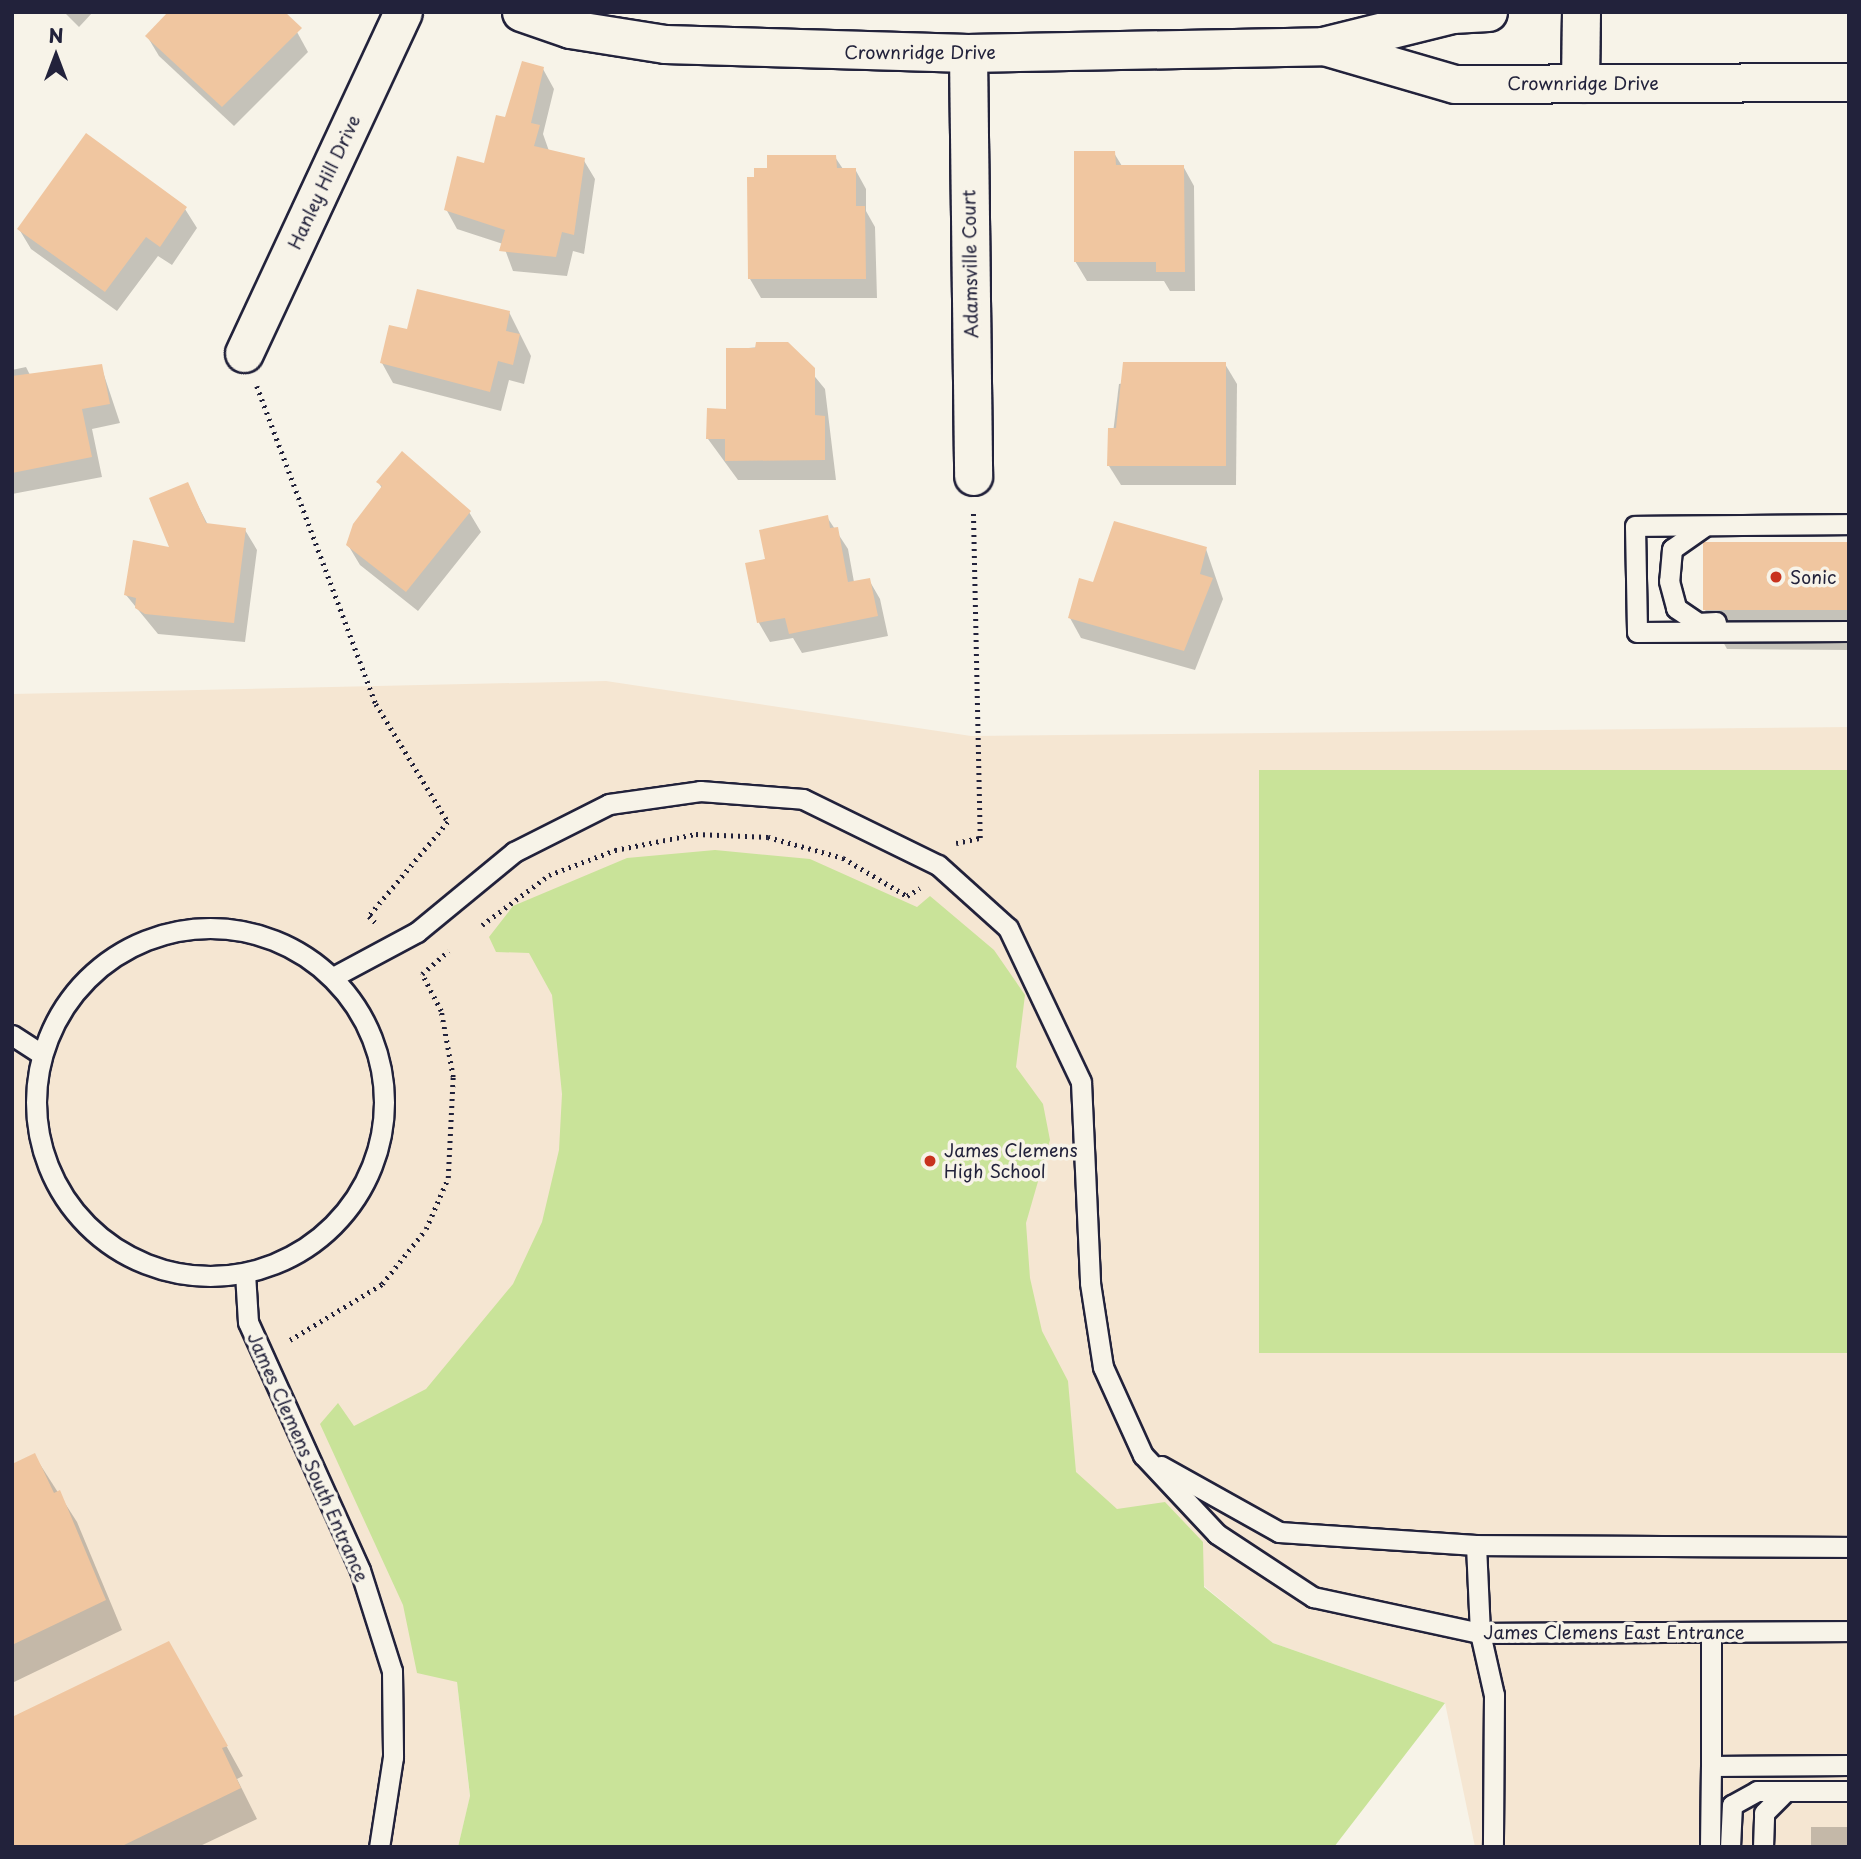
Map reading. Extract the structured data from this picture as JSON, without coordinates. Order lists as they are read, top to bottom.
{
  "streets": {
    "street": ["Crownridge Drive", "Hanley Hill Drive", "Adamsville Court"],
    "lane": ["James Clemens South Entrance", "James Clemens East Entrance"]
  },
  "crossings": [
    ["Crownridge Drive", "Adamsville Court"]
  ],
  "places": ["Sonic", "James Clemens High School"],
  "north": "top"
}
